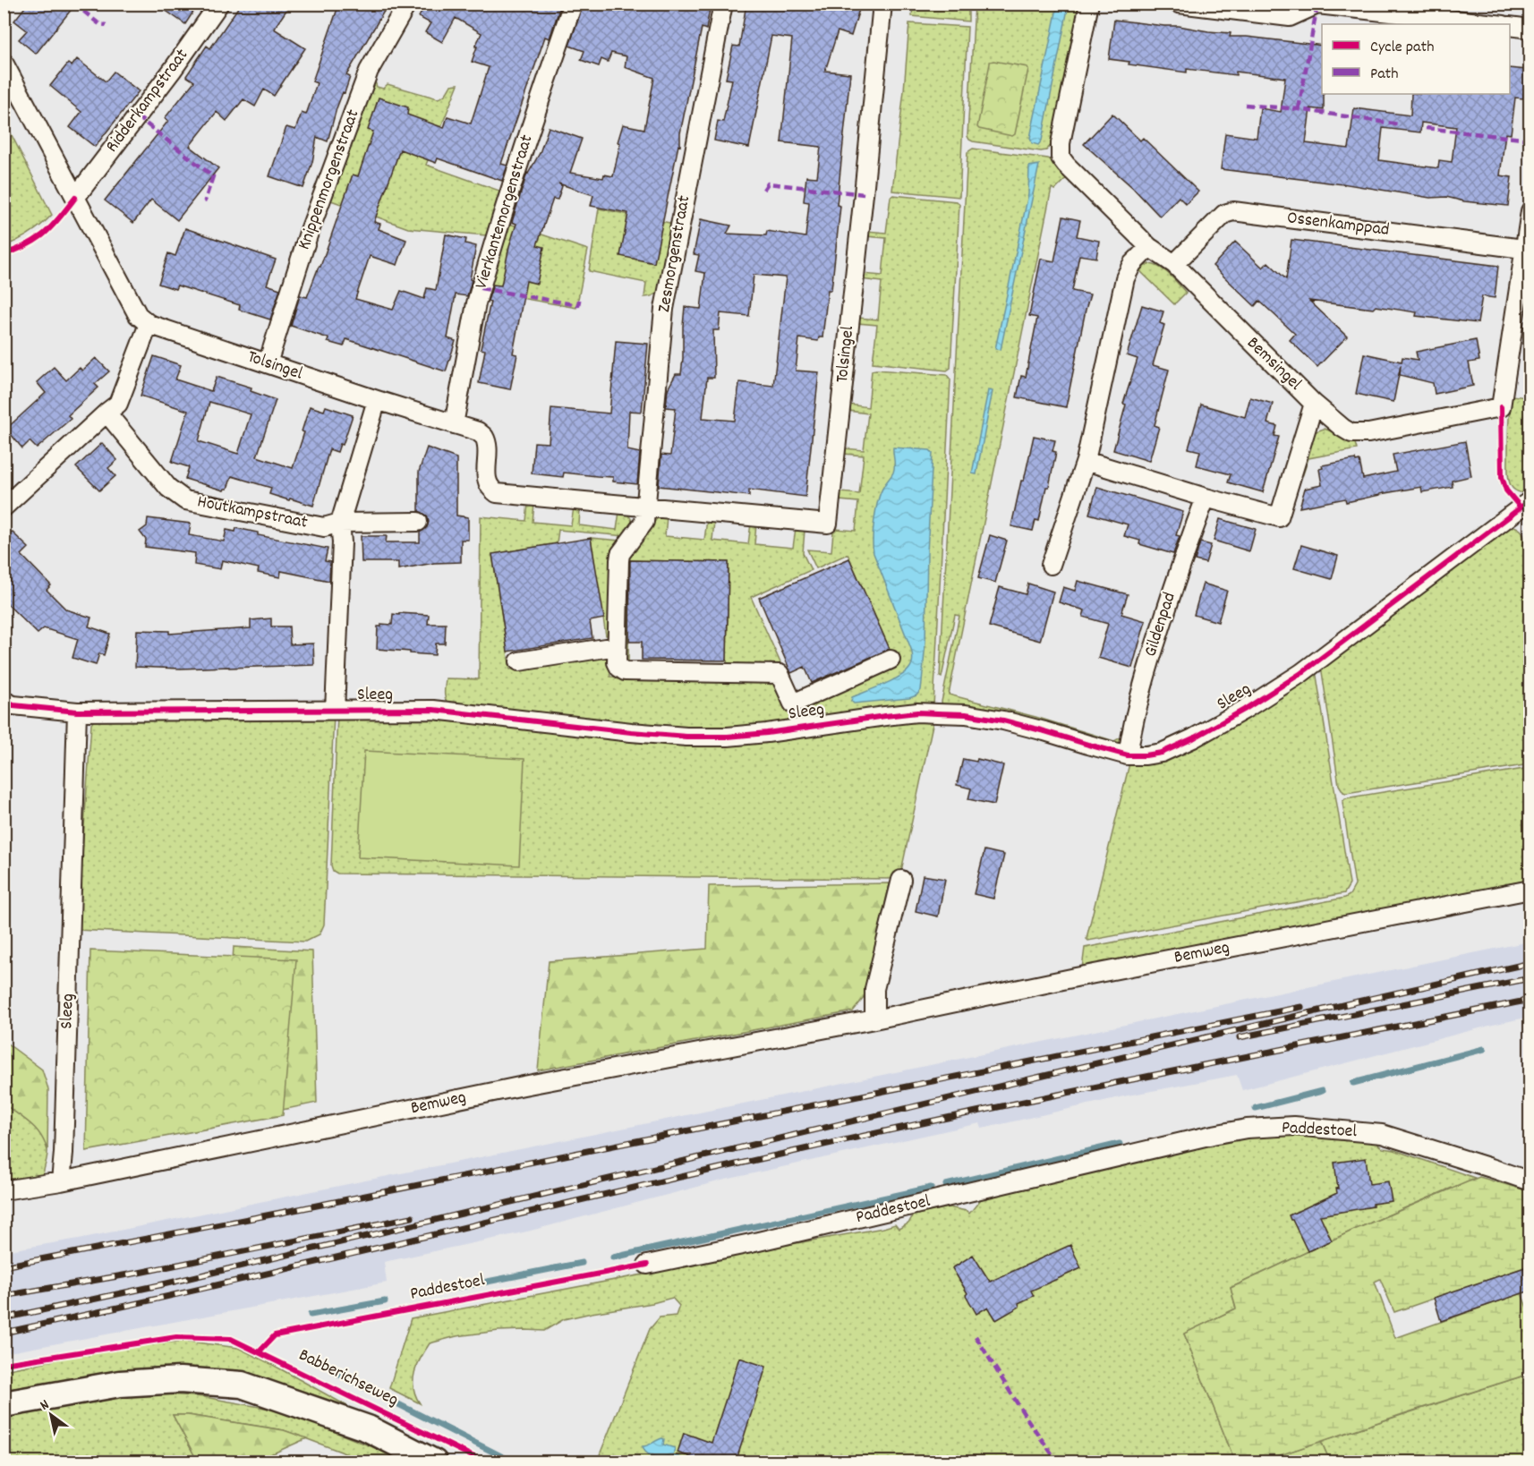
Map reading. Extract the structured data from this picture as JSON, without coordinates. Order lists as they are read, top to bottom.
{
  "streets": {
    "street": [
      "Ridderkampstraat",
      "Knippenmorgenstraat",
      "Vierkantemorgenstraat",
      "Ossenkamppad",
      "Zesmorgenstraat",
      "Tolsingel",
      "Bemsingel",
      "Houtkampstraat",
      "Gildenpad",
      "Sleeg",
      "Bemweg",
      "Paddestoel",
      "Babberichseweg"
    ]
  },
  "crossings": [
    ["Knippenmorgenstraat", "Tolsingel"],
    ["Vierkantemorgenstraat", "Tolsingel"],
    ["Ossenkamppad", "Bemsingel"],
    ["Zesmorgenstraat", "Tolsingel"],
    ["Gildenpad", "Sleeg"],
    ["Sleeg", "Bemweg"]
  ],
  "legend": ["Cycle path", "Path"],
  "north": "top left"
}
